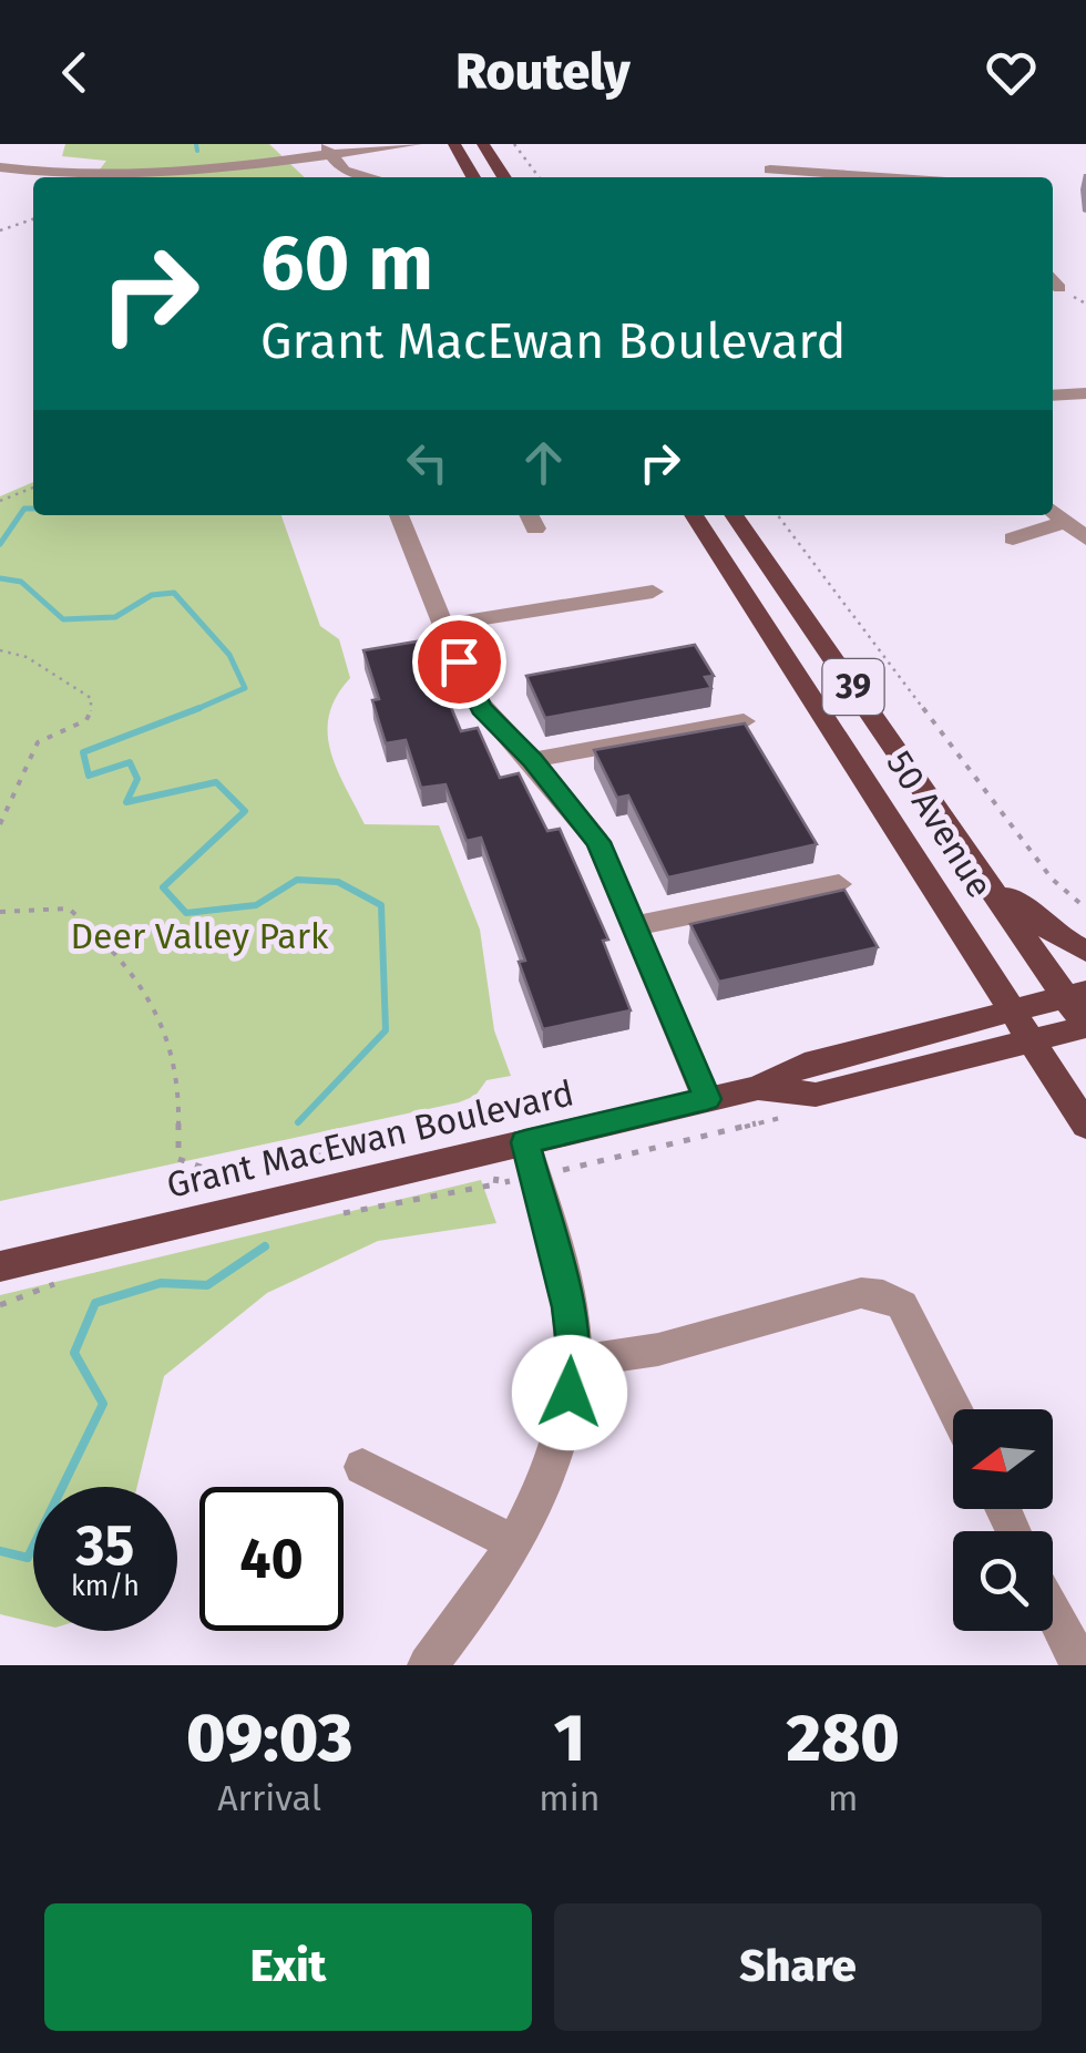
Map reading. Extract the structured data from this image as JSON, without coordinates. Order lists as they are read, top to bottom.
{
  "streets": {
    "main road": ["39", "50 Avenue", "Grant MacEwan Boulevard"]
  },
  "crossings": [
    ["50 Avenue", "Grant MacEwan Boulevard"]
  ],
  "parks": ["Deer Valley Park"],
  "north": "left",
  "page": {
    "header": "Routely",
    "turn": ["60 m", "Grant MacEwan Boulevard"],
    "speed": "35 km/h",
    "limit": "40",
    "eta": [
      "09:03",
      "Arrival",
      "1",
      "min",
      "280",
      "m"
    ],
    "buttons": ["Exit", "Share"]
  }
}
